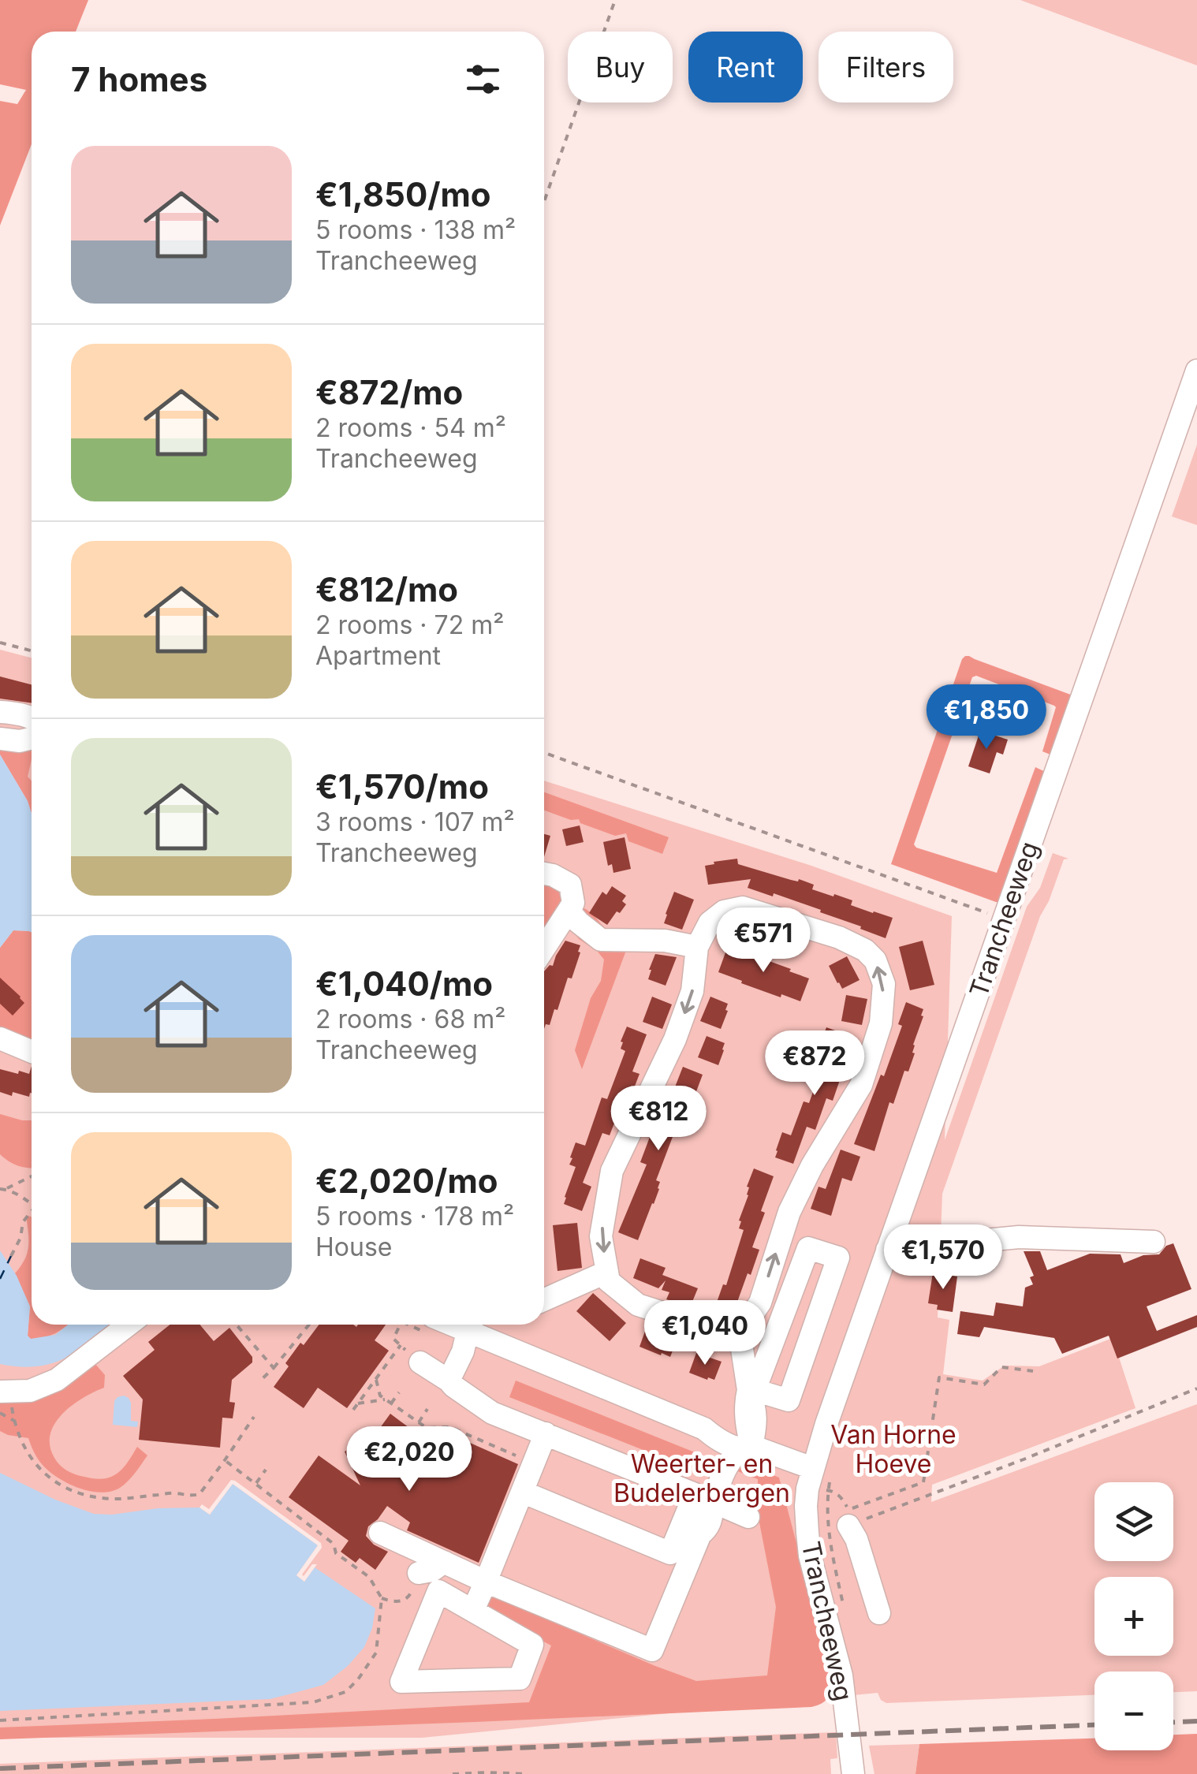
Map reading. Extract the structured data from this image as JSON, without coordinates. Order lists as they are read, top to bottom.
{
  "streets": {
    "street": ["Trancheeweg"]
  },
  "parks": ["Van Horne Hoeve", "Weerter- en Budelerbergen"],
  "page": {
    "chip": ["Buy", "Rent", "Filters"],
    "heading": "7 homes",
    "list": [
      {
        "name": "€1,850/mo",
        "note": "5 rooms · 138 m² · Trancheeweg"
      },
      {
        "name": "€872/mo",
        "note": "2 rooms · 54 m² · Trancheeweg"
      },
      {
        "name": "€812/mo",
        "note": "2 rooms · 72 m² · Apartment"
      },
      {
        "name": "€1,570/mo",
        "note": "3 rooms · 107 m² · Trancheeweg"
      },
      {
        "name": "€1,040/mo",
        "note": "2 rooms · 68 m² · Trancheeweg"
      },
      {
        "name": "€2,020/mo",
        "note": "5 rooms · 178 m² · House"
      }
    ],
    "price": [
      "€1,850",
      "€571",
      "€872",
      "€812",
      "€1,570",
      "€1,040",
      "€2,020"
    ],
    "map_buttons": ["+", "−"]
  }
}
